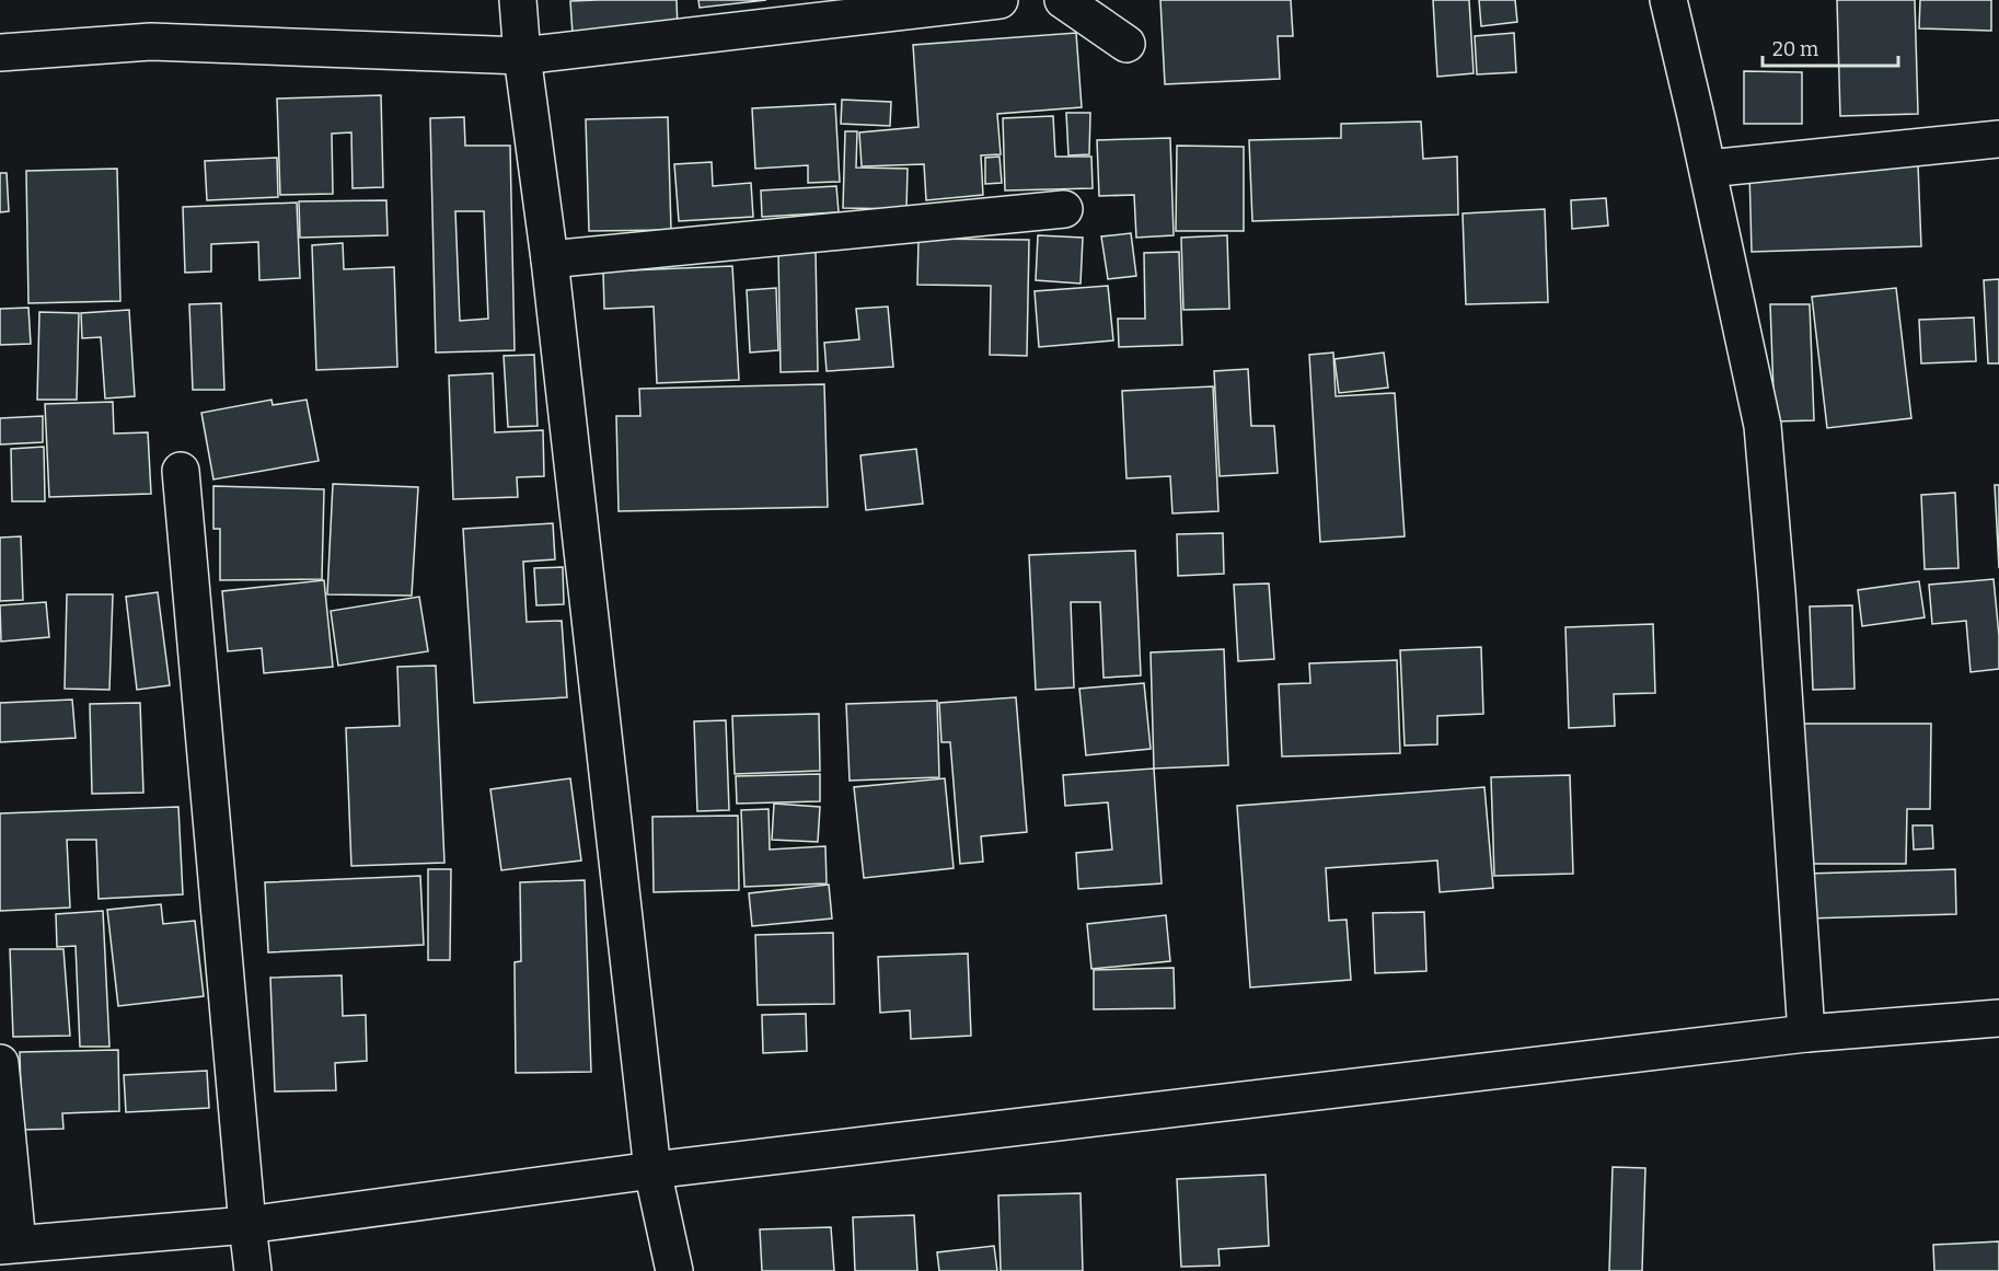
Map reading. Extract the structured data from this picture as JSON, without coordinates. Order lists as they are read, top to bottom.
{
  "scale_bar": "20 m"
}
